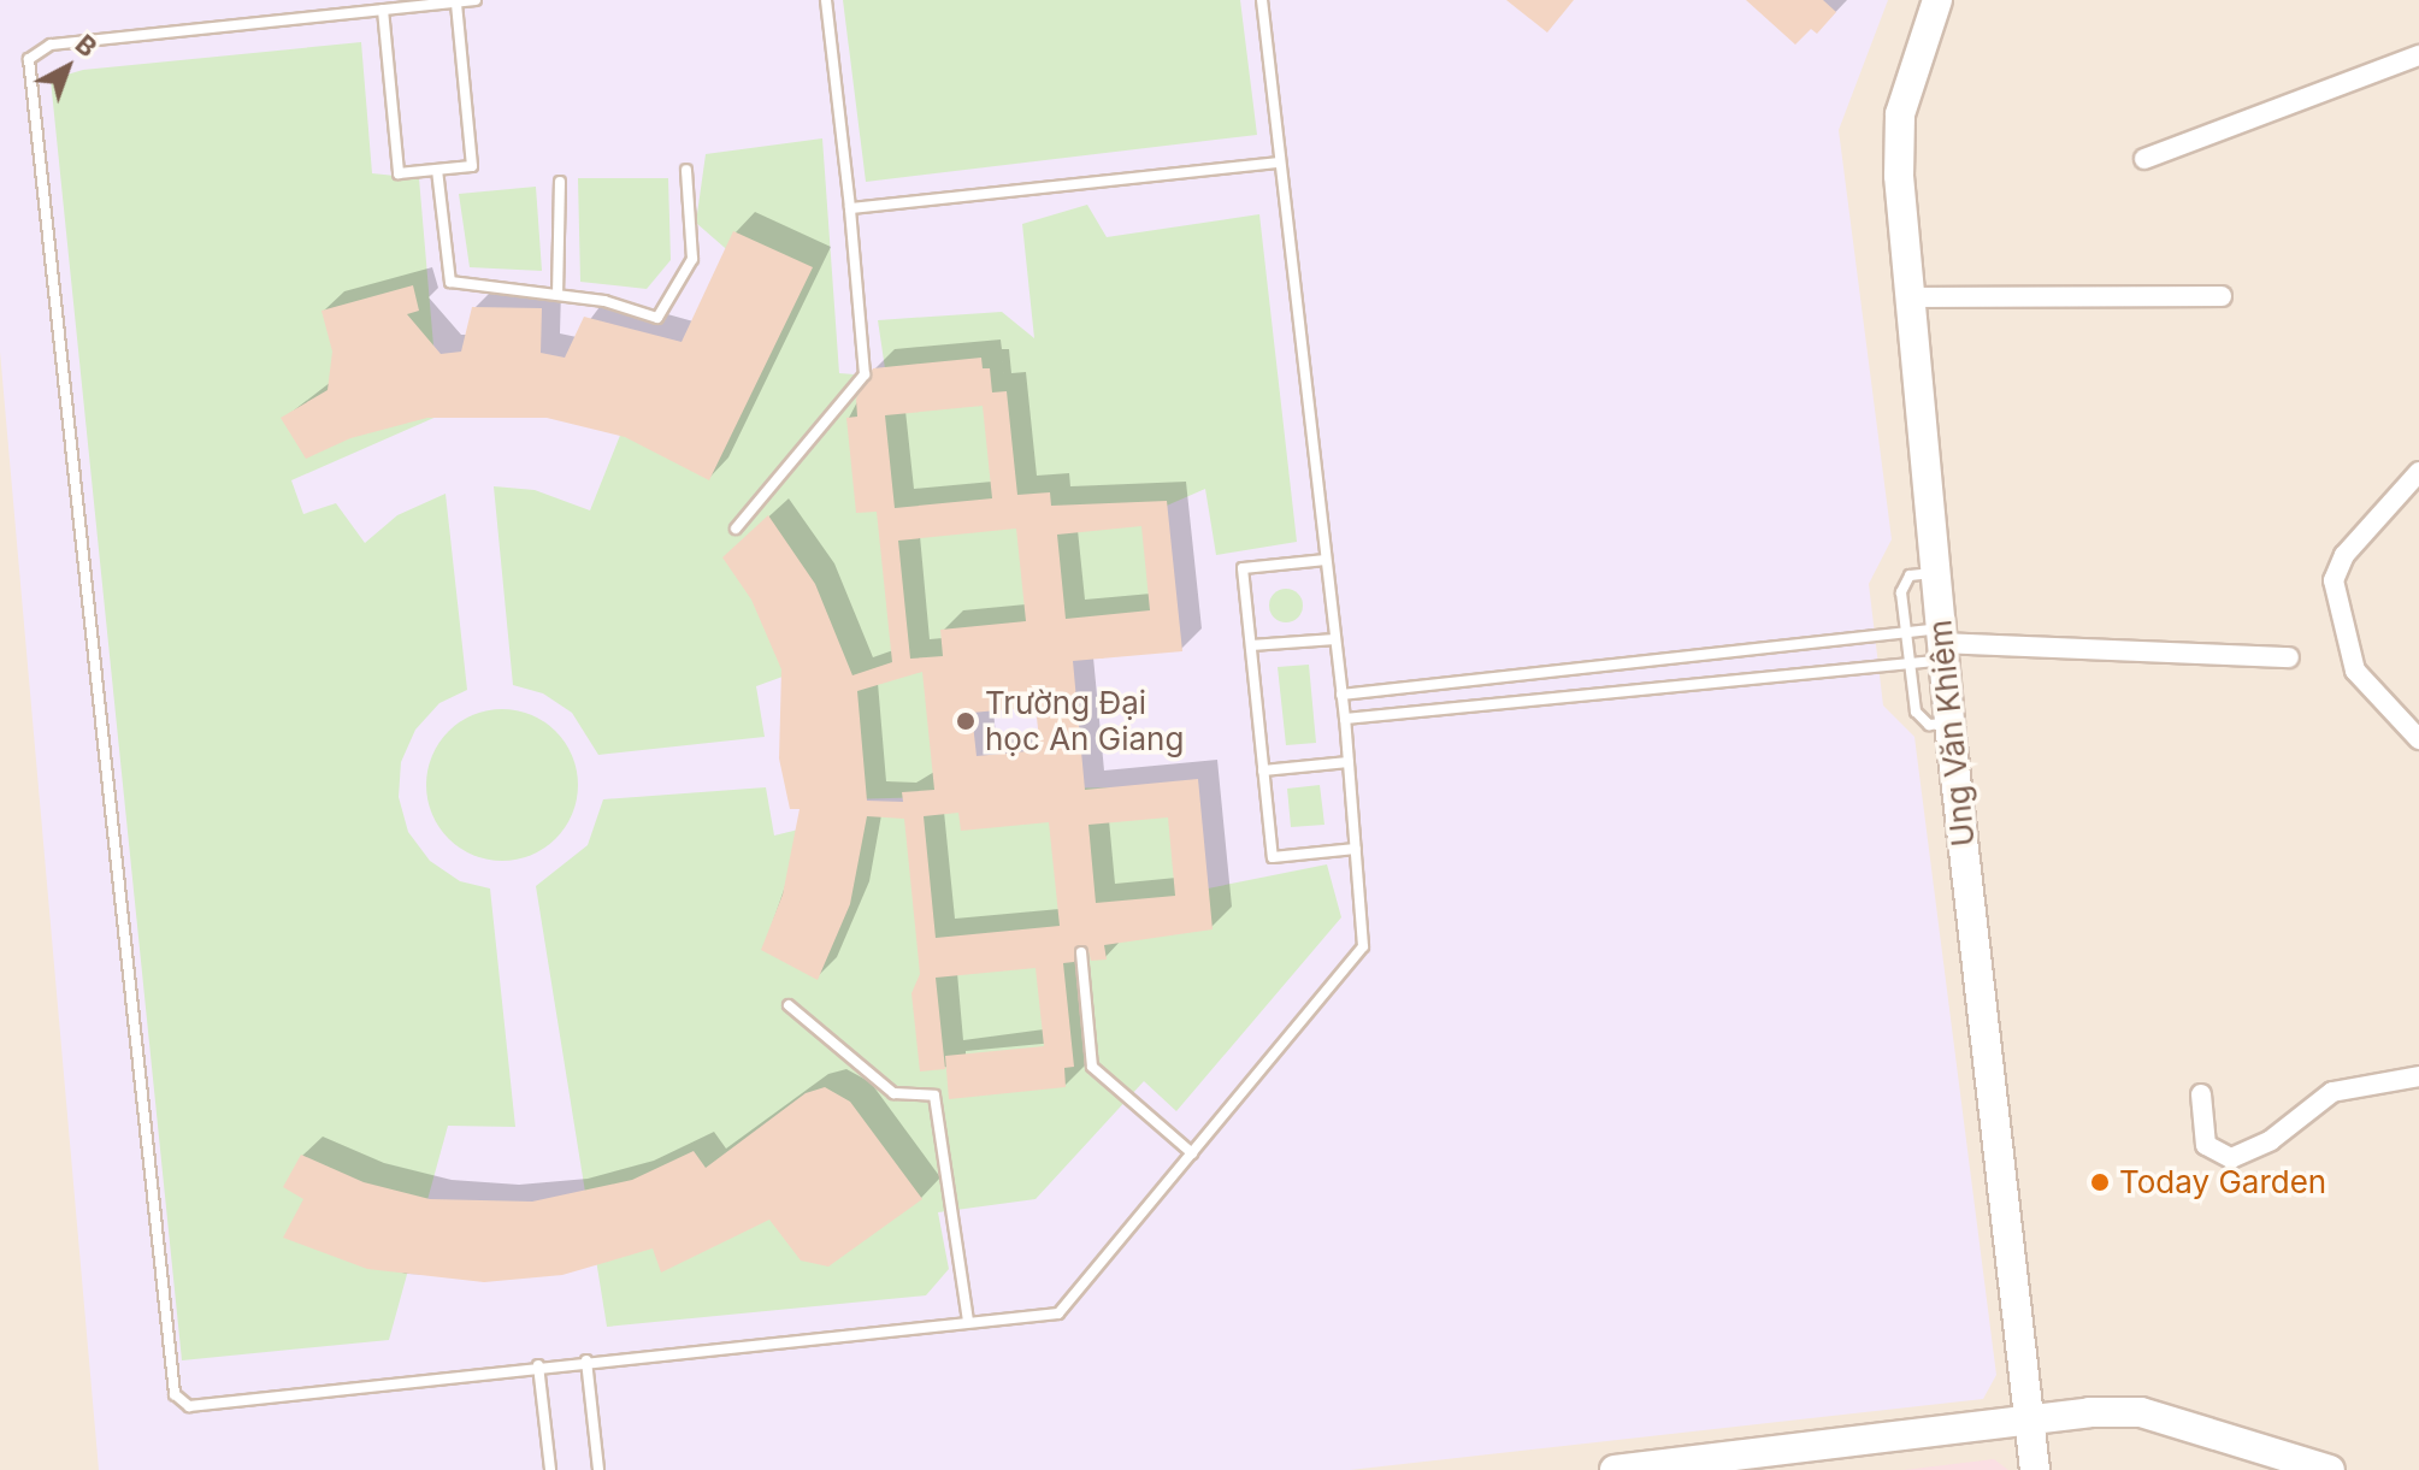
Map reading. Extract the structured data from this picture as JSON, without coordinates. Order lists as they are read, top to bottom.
{
  "streets": {
    "street": ["Ung Văn Khiêm"]
  },
  "places": ["Trường Đại học An Giang", "Today Garden"],
  "north": "top right"
}
